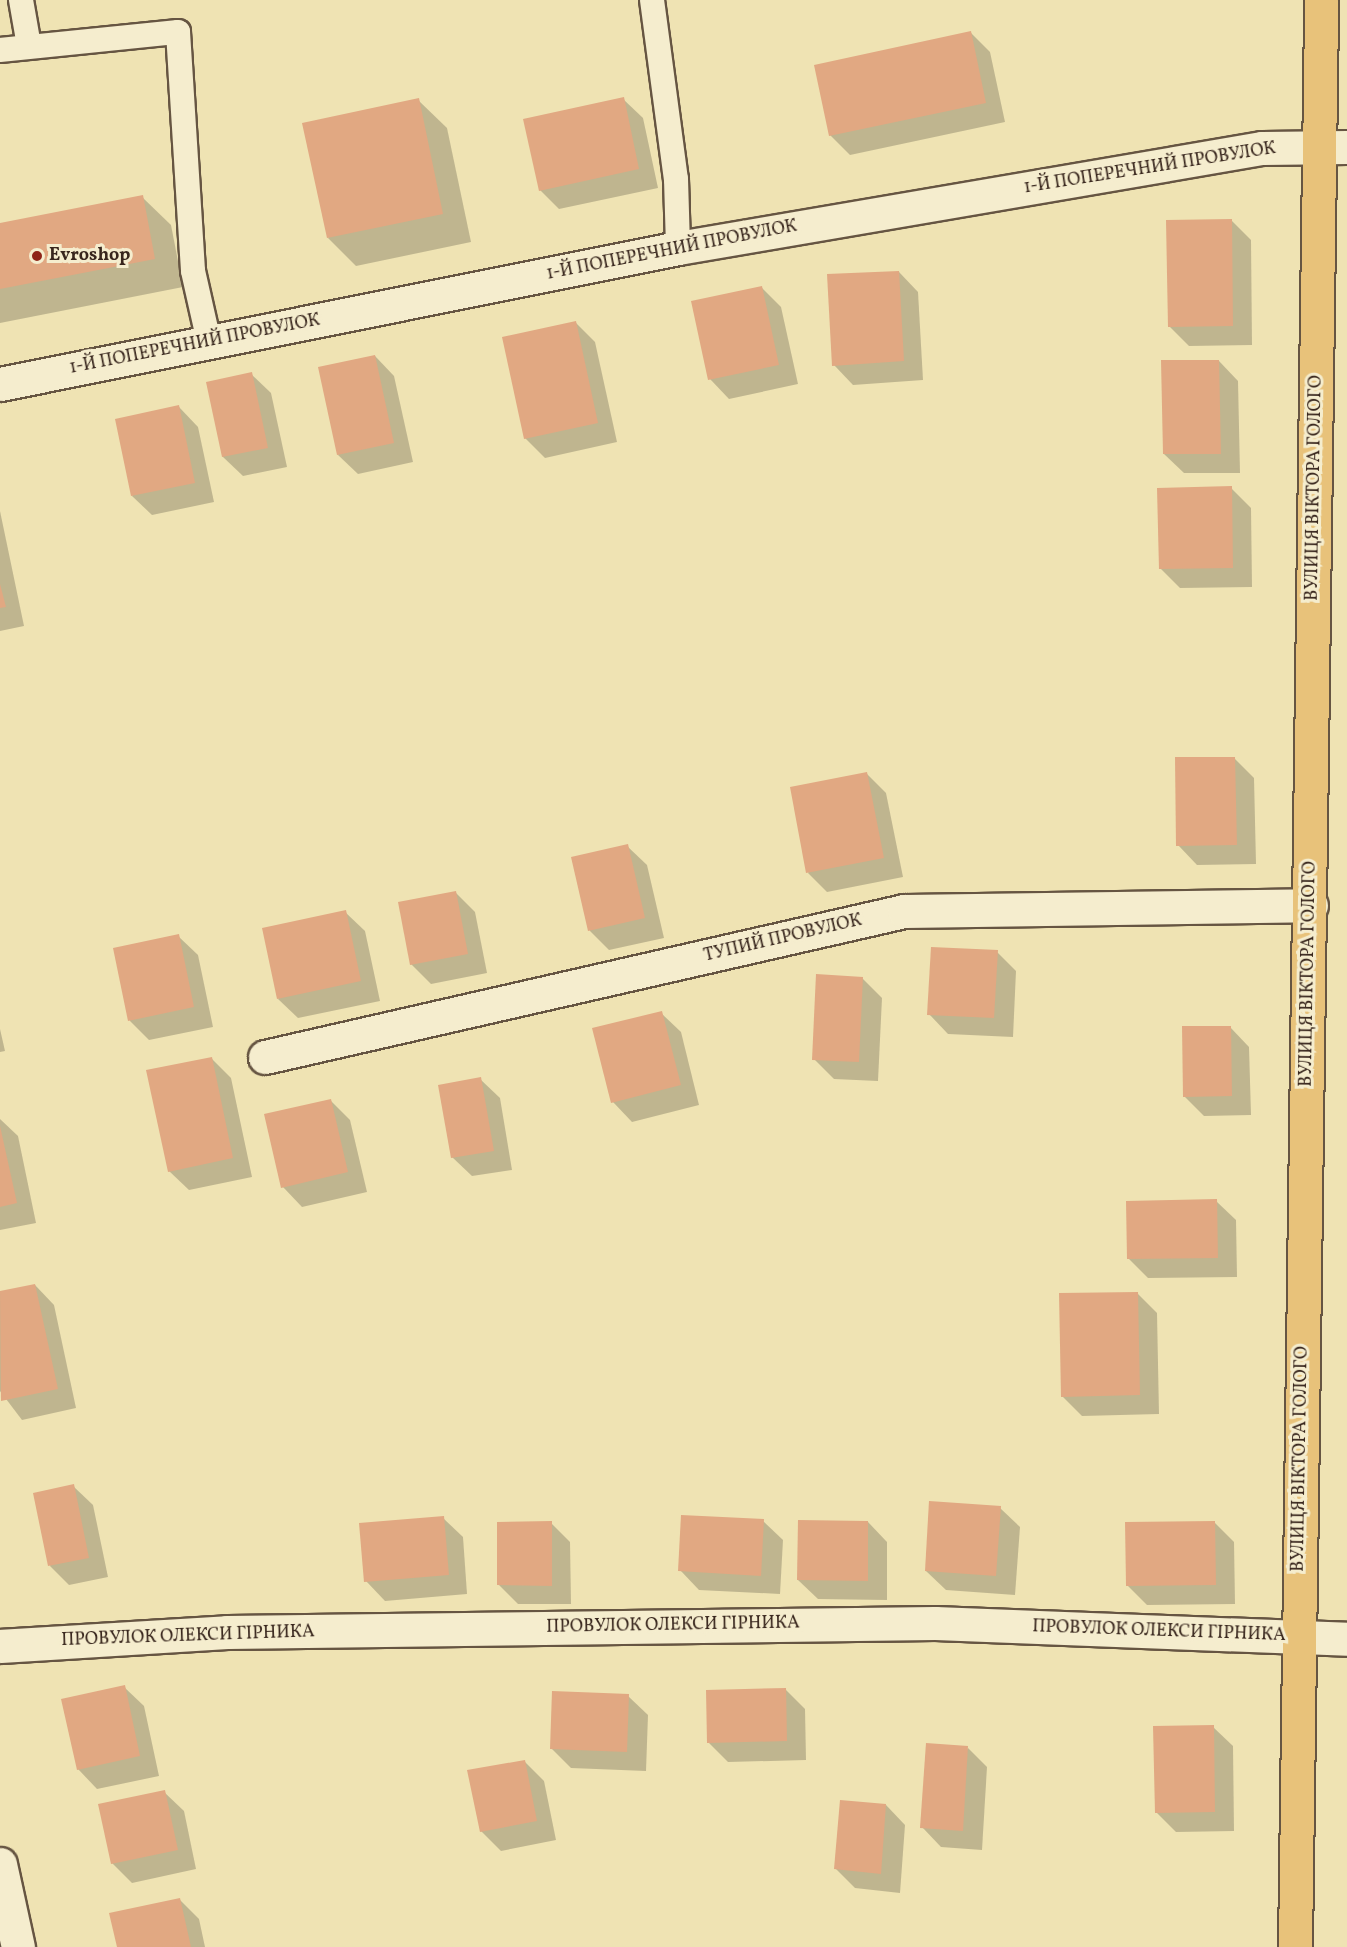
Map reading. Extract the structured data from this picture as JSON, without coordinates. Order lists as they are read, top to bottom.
{
  "streets": {
    "main road": ["ВУЛИЦЯ ВІКТОРА ГОЛОГО"],
    "street": ["1-Й ПОПЕРЕЧНИЙ ПРОВУЛОК", "ТУПИЙ ПРОВУЛОК", "ПРОВУЛОК ОЛЕКСИ ГІРНИКА"]
  },
  "crossings": [
    ["1-Й ПОПЕРЕЧНИЙ ПРОВУЛОК", "ВУЛИЦЯ ВІКТОРА ГОЛОГО"],
    ["ВУЛИЦЯ ВІКТОРА ГОЛОГО", "ТУПИЙ ПРОВУЛОК"],
    ["ВУЛИЦЯ ВІКТОРА ГОЛОГО", "ПРОВУЛОК ОЛЕКСИ ГІРНИКА"]
  ],
  "places": ["Evroshop"]
}
